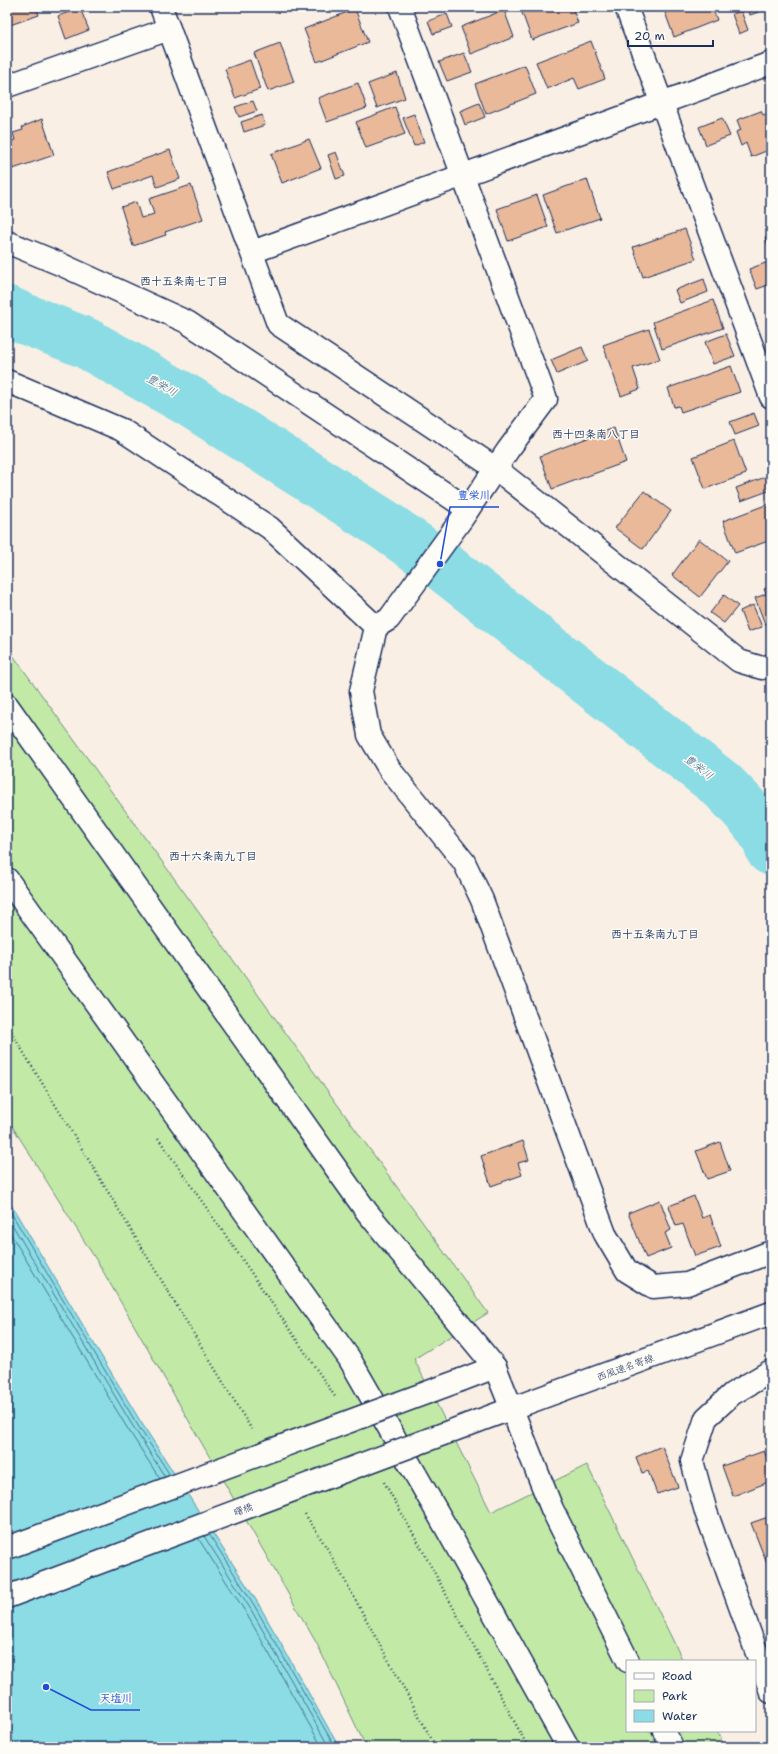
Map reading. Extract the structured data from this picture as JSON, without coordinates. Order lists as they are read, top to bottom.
{
  "streets": {
    "street": ["西風連名寄線", "曙橋"]
  },
  "crossings": [
    ["西風連名寄線", "曙橋"]
  ],
  "districts": [
    "西十五条南七丁目",
    "西十四条南八丁目",
    "西十六条南九丁目",
    "西十五条南九丁目"
  ],
  "water": ["豊栄川"],
  "places": ["豊栄川", "天塩川"],
  "legend": ["Road", "Park", "Water"],
  "scale_bar": "20 m"
}
